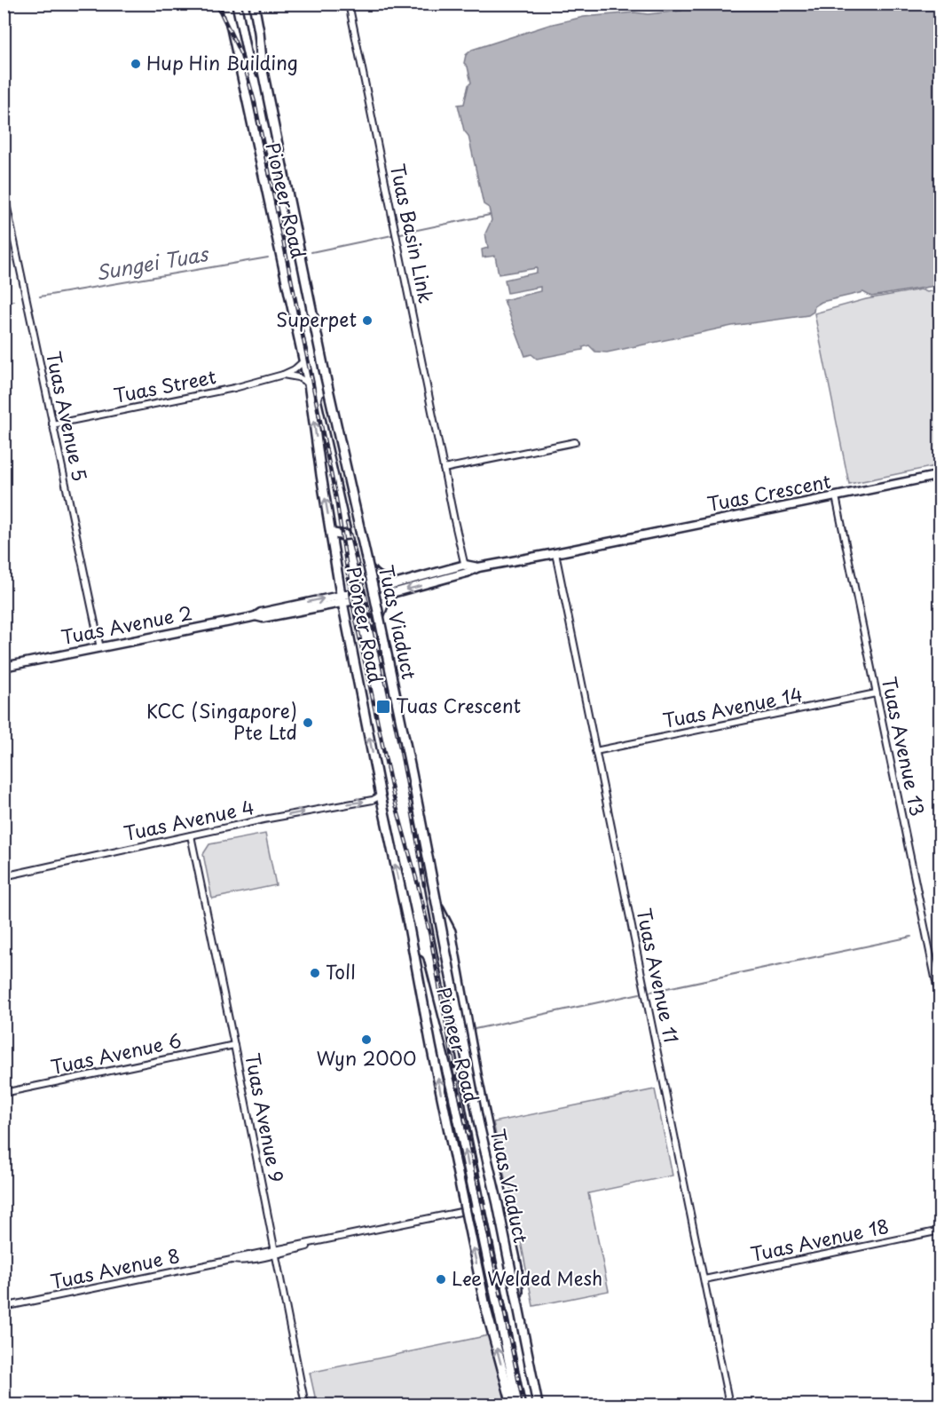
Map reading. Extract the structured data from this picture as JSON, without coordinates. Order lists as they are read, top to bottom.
{
  "streets": {
    "main road": ["Pioneer Road", "Tuas Viaduct"],
    "street": [
      "Tuas Basin Link",
      "Tuas Street",
      "Tuas Avenue 5",
      "Tuas Crescent",
      "Tuas Avenue 2",
      "Tuas Avenue 14",
      "Tuas Avenue 13",
      "Tuas Avenue 4",
      "Tuas Avenue 11",
      "Tuas Avenue 6",
      "Tuas Avenue 9",
      "Tuas Avenue 18",
      "Tuas Avenue 8"
    ]
  },
  "crossings": [
    ["Pioneer Road", "Tuas Street"],
    ["Pioneer Road", "Tuas Crescent"],
    ["Pioneer Road", "Tuas Avenue 2"],
    ["Pioneer Road", "Tuas Avenue 4"],
    ["Pioneer Road", "Tuas Avenue 8"],
    ["Tuas Basin Link", "Tuas Crescent"],
    ["Tuas Street", "Tuas Avenue 5"],
    ["Tuas Avenue 5", "Tuas Avenue 2"],
    ["Tuas Crescent", "Tuas Avenue 2"],
    ["Tuas Crescent", "Tuas Avenue 13"],
    ["Tuas Crescent", "Tuas Avenue 11"],
    ["Tuas Avenue 14", "Tuas Avenue 13"],
    ["Tuas Avenue 14", "Tuas Avenue 11"],
    ["Tuas Avenue 4", "Tuas Avenue 9"],
    ["Tuas Avenue 11", "Tuas Avenue 18"],
    ["Tuas Avenue 6", "Tuas Avenue 9"],
    ["Tuas Avenue 9", "Tuas Avenue 8"]
  ],
  "one_way": ["Tuas Avenue 4"],
  "water": ["Sungei Tuas"],
  "places": {
    "other": [
      "Hup Hin Building",
      "Superpet",
      "KCC (Singapore) Pte Ltd",
      "Toll",
      "Wyn 2000",
      "Lee Welded Mesh"
    ],
    "transit": ["Tuas Crescent"]
  }
}
